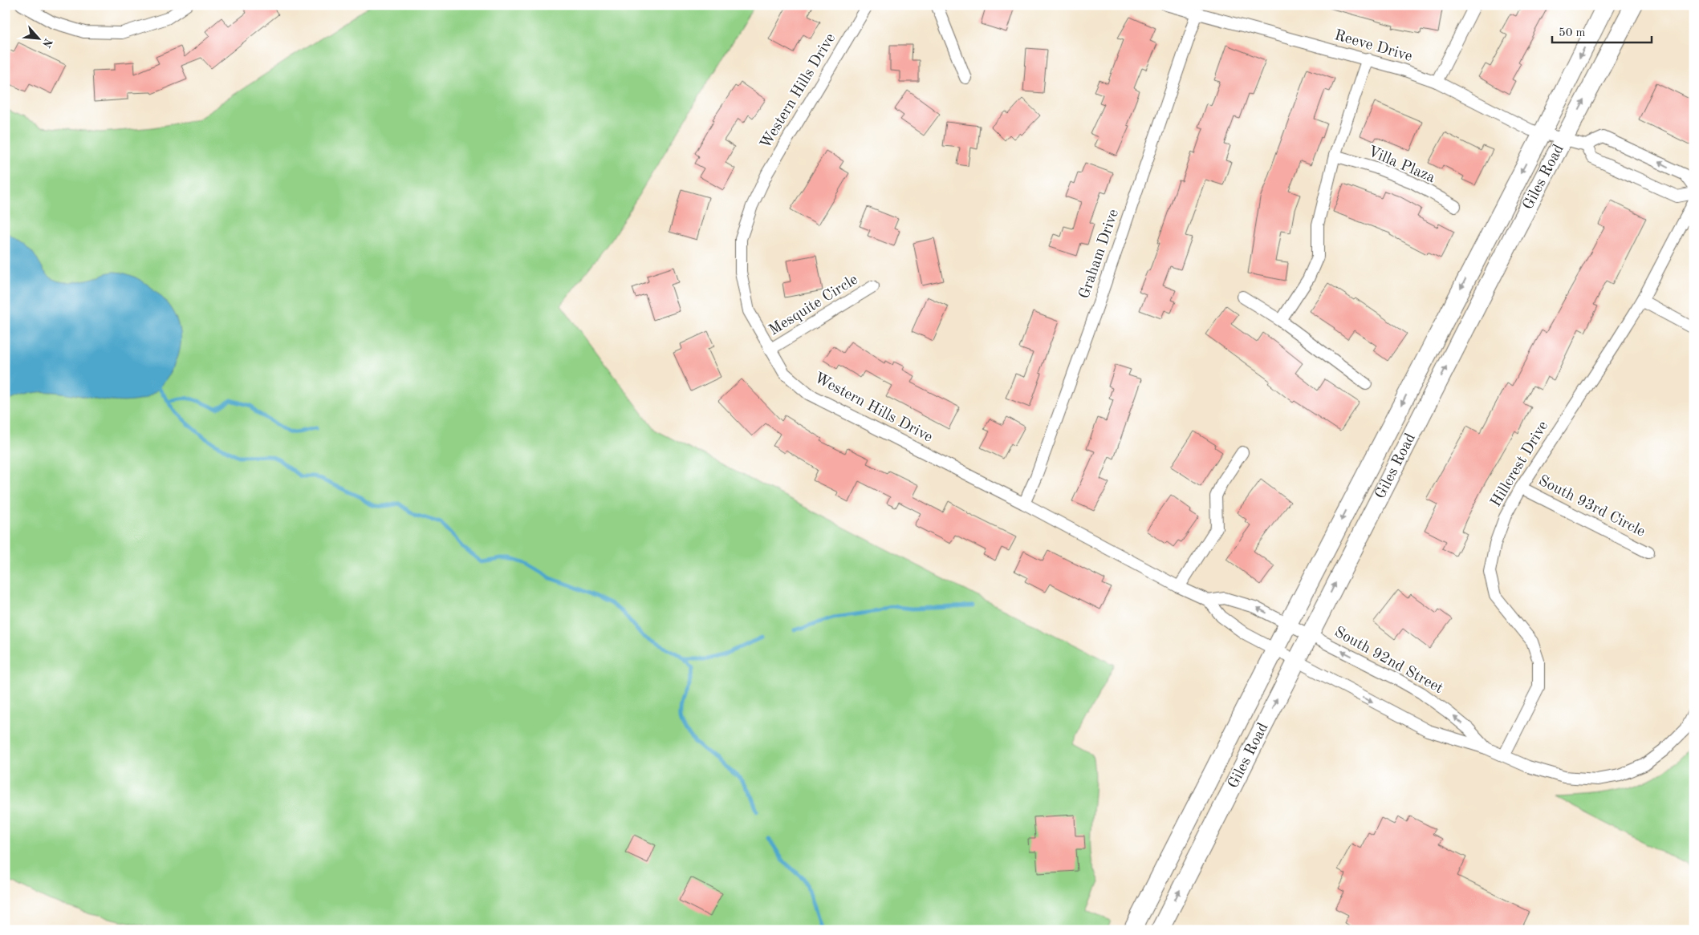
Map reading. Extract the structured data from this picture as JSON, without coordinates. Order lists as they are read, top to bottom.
{
  "streets": {
    "main road": ["Giles Road"],
    "street": [
      "Reeve Drive",
      "Western Hills Drive",
      "Villa Plaza",
      "Graham Drive",
      "Mesquite Circle",
      "Hillcrest Drive",
      "South 93rd Circle",
      "South 92nd Street"
    ]
  },
  "crossings": [
    ["Reeve Drive", "Giles Road"],
    ["Reeve Drive", "Graham Drive"],
    ["Western Hills Drive", "Giles Road"],
    ["Western Hills Drive", "Graham Drive"],
    ["Western Hills Drive", "Mesquite Circle"],
    ["Western Hills Drive", "South 92nd Street"],
    ["Giles Road", "South 92nd Street"],
    ["Hillcrest Drive", "South 93rd Circle"],
    ["Hillcrest Drive", "South 92nd Street"]
  ],
  "scale_bar": "50 m",
  "north": "bottom right"
}
